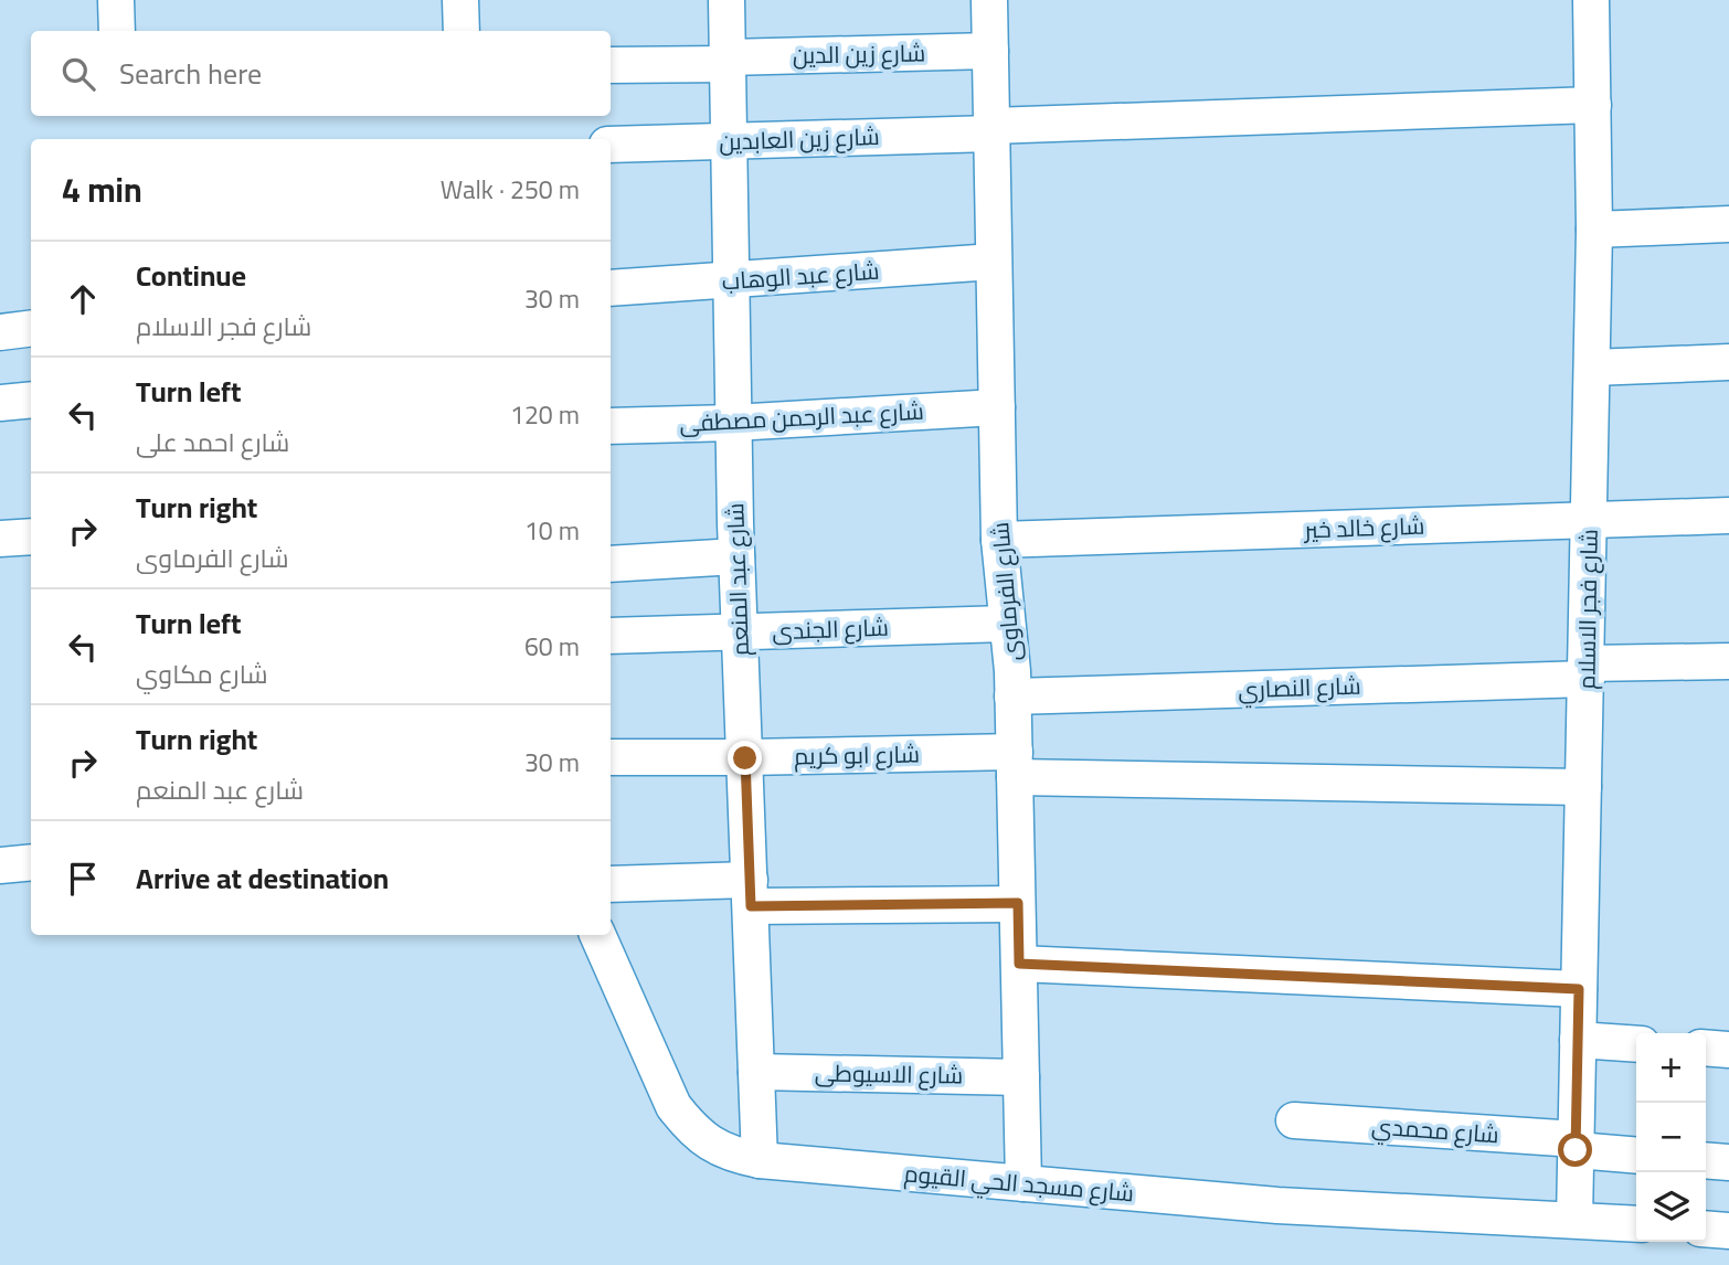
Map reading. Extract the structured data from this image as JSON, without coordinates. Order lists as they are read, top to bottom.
{
  "streets": {
    "street": [
      "شارع زين الدين",
      "شارع زين العابدين",
      "شارع عبد الوهاب",
      "شارع عبد الرحمن مصطفى",
      "شارع خالد خير",
      "شارع عبد المنعم",
      "شارع الفرماوى",
      "شارع فجر الاسلام",
      "شارع الجندى",
      "شارع النصاري",
      "شارع ابو كريم",
      "شارع الاسيوطى",
      "شارع محمدي",
      "شارع مسجد الحي القيوم"
    ]
  },
  "crossings": [
    ["شارع زين الدين", "شارع عبد المنعم"],
    ["شارع زين الدين", "شارع الفرماوى"],
    ["شارع زين العابدين", "شارع عبد المنعم"],
    ["شارع زين العابدين", "شارع الفرماوى"],
    ["شارع زين العابدين", "شارع فجر الاسلام"],
    ["شارع عبد الوهاب", "شارع عبد المنعم"],
    ["شارع عبد الوهاب", "شارع الفرماوى"],
    ["شارع عبد الرحمن مصطفى", "شارع عبد المنعم"],
    ["شارع عبد الرحمن مصطفى", "شارع الفرماوى"],
    ["شارع خالد خير", "شارع الفرماوى"],
    ["شارع خالد خير", "شارع فجر الاسلام"],
    ["شارع عبد المنعم", "شارع الجندى"],
    ["شارع عبد المنعم", "شارع ابو كريم"],
    ["شارع عبد المنعم", "شارع الاسيوطى"],
    ["شارع عبد المنعم", "شارع مسجد الحي القيوم"],
    ["شارع الفرماوى", "شارع الجندى"],
    ["شارع الفرماوى", "شارع النصاري"],
    ["شارع الفرماوى", "شارع ابو كريم"],
    ["شارع الفرماوى", "شارع الاسيوطى"],
    ["شارع الفرماوى", "شارع مسجد الحي القيوم"],
    ["شارع فجر الاسلام", "شارع النصاري"],
    ["شارع فجر الاسلام", "شارع ابو كريم"],
    ["شارع فجر الاسلام", "شارع محمدي"],
    ["شارع فجر الاسلام", "شارع مسجد الحي القيوم"]
  ],
  "page": {
    "search": "Search here",
    "heading": ["4 min", "Walk · 250 m"],
    "list": [
      ["Continue", "شارع فجر الاسلام", "30 m"],
      ["Turn left", "شارع احمد على", "120 m"],
      ["Turn right", "شارع الفرماوى", "10 m"],
      ["Turn left", "شارع مكاوي", "60 m"],
      ["Turn right", "شارع عبد المنعم", "30 m"],
      "Arrive at destination"
    ],
    "map_buttons": ["+", "−"]
  }
}
